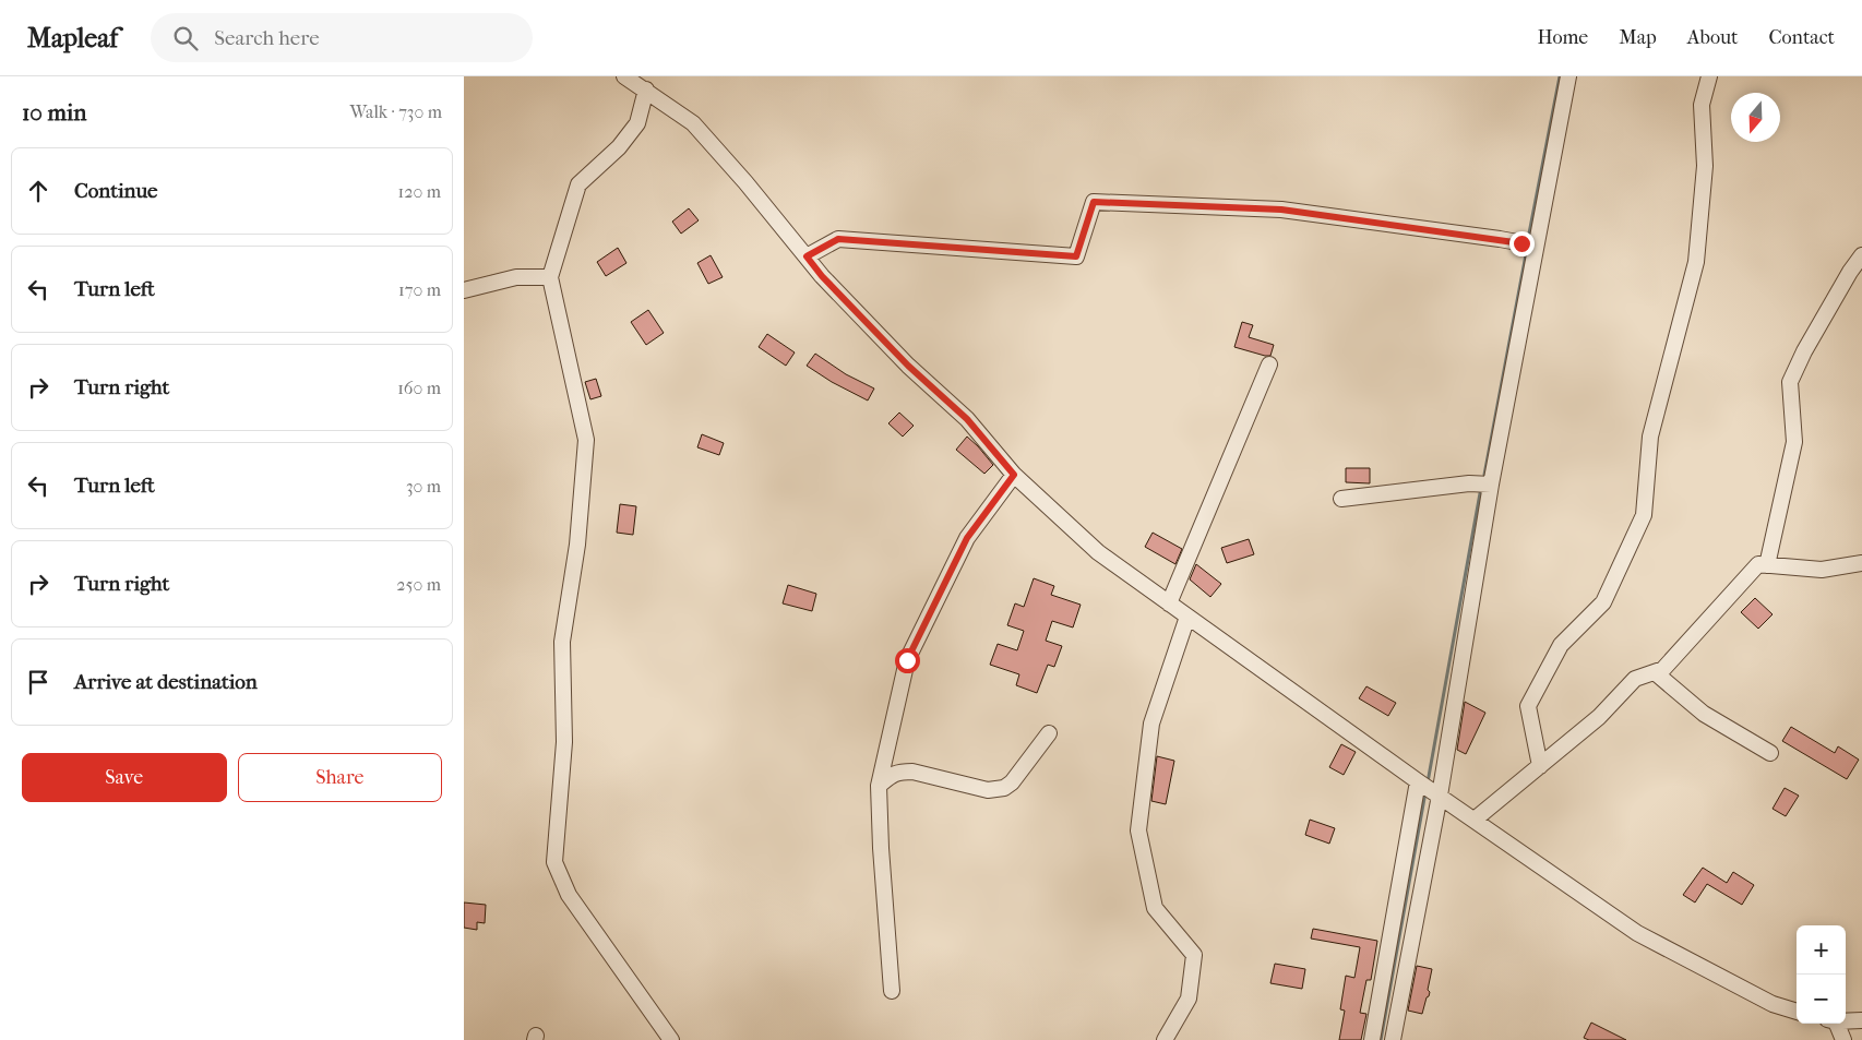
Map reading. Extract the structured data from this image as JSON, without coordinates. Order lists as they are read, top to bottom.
{
  "north": "bottom",
  "page": {
    "header": "Mapleaf",
    "search": "Search here",
    "nav": [
      "Home",
      "Map",
      "About",
      "Contact"
    ],
    "heading": ["10 min", "Walk · 730 m"],
    "list": [
      ["Continue", "120 m"],
      ["Turn left", "170 m"],
      ["Turn right", "160 m"],
      ["Turn left", "30 m"],
      ["Turn right", "250 m"],
      "Arrive at destination"
    ],
    "buttons": ["Save", "Share"],
    "map_buttons": ["+", "−"]
  }
}
